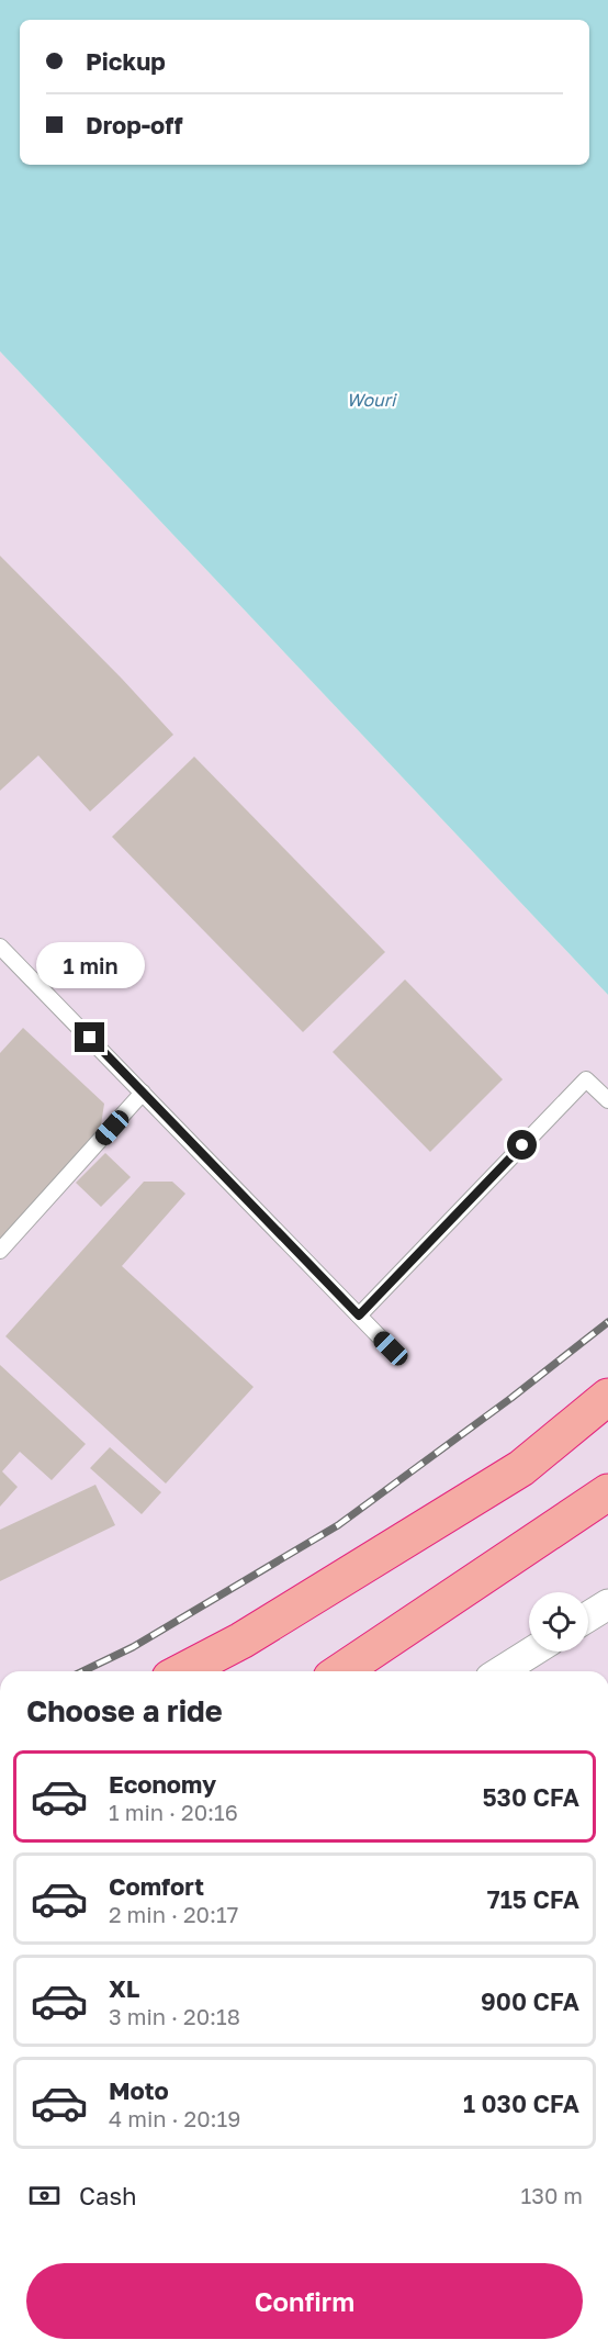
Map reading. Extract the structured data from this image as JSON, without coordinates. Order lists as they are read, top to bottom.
{
  "water": ["Wouri"],
  "page": {
    "banner": ["Pickup", "Drop-off"],
    "bubble": "1 min",
    "heading": "Choose a ride",
    "list": [
      {
        "name": "Economy",
        "note": "1 min · 20:16",
        "value": "530 CFA"
      },
      {
        "name": "Comfort",
        "note": "2 min · 20:17",
        "value": "715 CFA"
      },
      {
        "name": "XL",
        "note": "3 min · 20:18",
        "value": "900 CFA"
      },
      {
        "name": "Moto",
        "note": "4 min · 20:19",
        "value": "1 030 CFA"
      }
    ],
    "pay": ["Cash", "130 m"],
    "buttons": "Confirm"
  }
}
